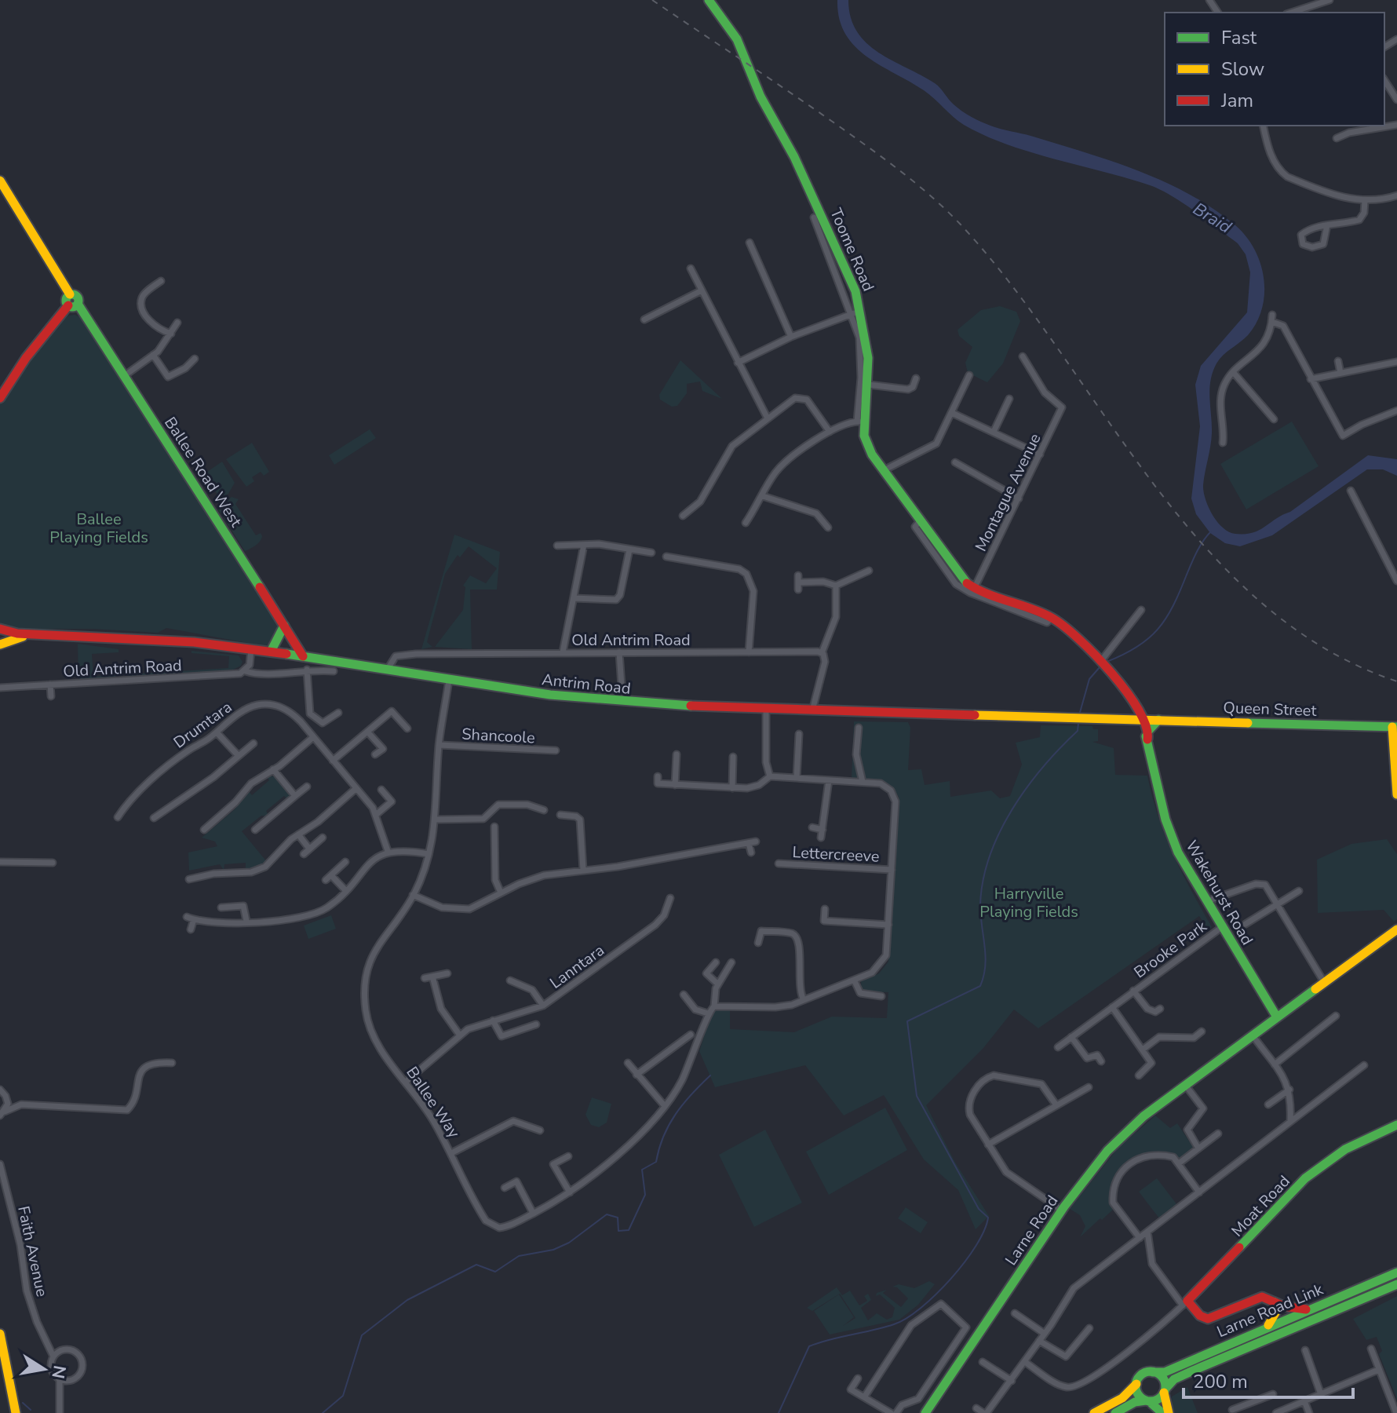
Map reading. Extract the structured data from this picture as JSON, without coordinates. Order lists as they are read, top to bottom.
{
  "streets": {
    "main road": [
      "Toome Road",
      "Ballee Road West",
      "Antrim Road",
      "Queen Street",
      "Wakehurst Road",
      "Moat Road",
      "Larne Road",
      "Larne Road Link"
    ],
    "street": [
      "Montague Avenue",
      "Old Antrim Road",
      "Drumtara",
      "Shancoole",
      "Lettercreeve",
      "Brooke Park",
      "Lanntara",
      "Ballee Way",
      "Faith Avenue"
    ]
  },
  "crossings": [
    ["Toome Road", "Montague Avenue"],
    ["Toome Road", "Antrim Road"],
    ["Toome Road", "Queen Street"],
    ["Toome Road", "Wakehurst Road"],
    ["Ballee Road West", "Antrim Road"],
    ["Old Antrim Road", "Antrim Road"],
    ["Antrim Road", "Queen Street"],
    ["Antrim Road", "Wakehurst Road"],
    ["Antrim Road", "Ballee Way"],
    ["Queen Street", "Wakehurst Road"],
    ["Shancoole", "Ballee Way"],
    ["Lettercreeve", "Ballee Way"],
    ["Wakehurst Road", "Brooke Park"],
    ["Wakehurst Road", "Larne Road"],
    ["Lanntara", "Ballee Way"]
  ],
  "water": ["Braid"],
  "parks": ["Ballee Playing Fields", "Harryville Playing Fields"],
  "legend": ["Fast", "Slow", "Jam"],
  "scale_bar": "200 m",
  "north": "right"
}
